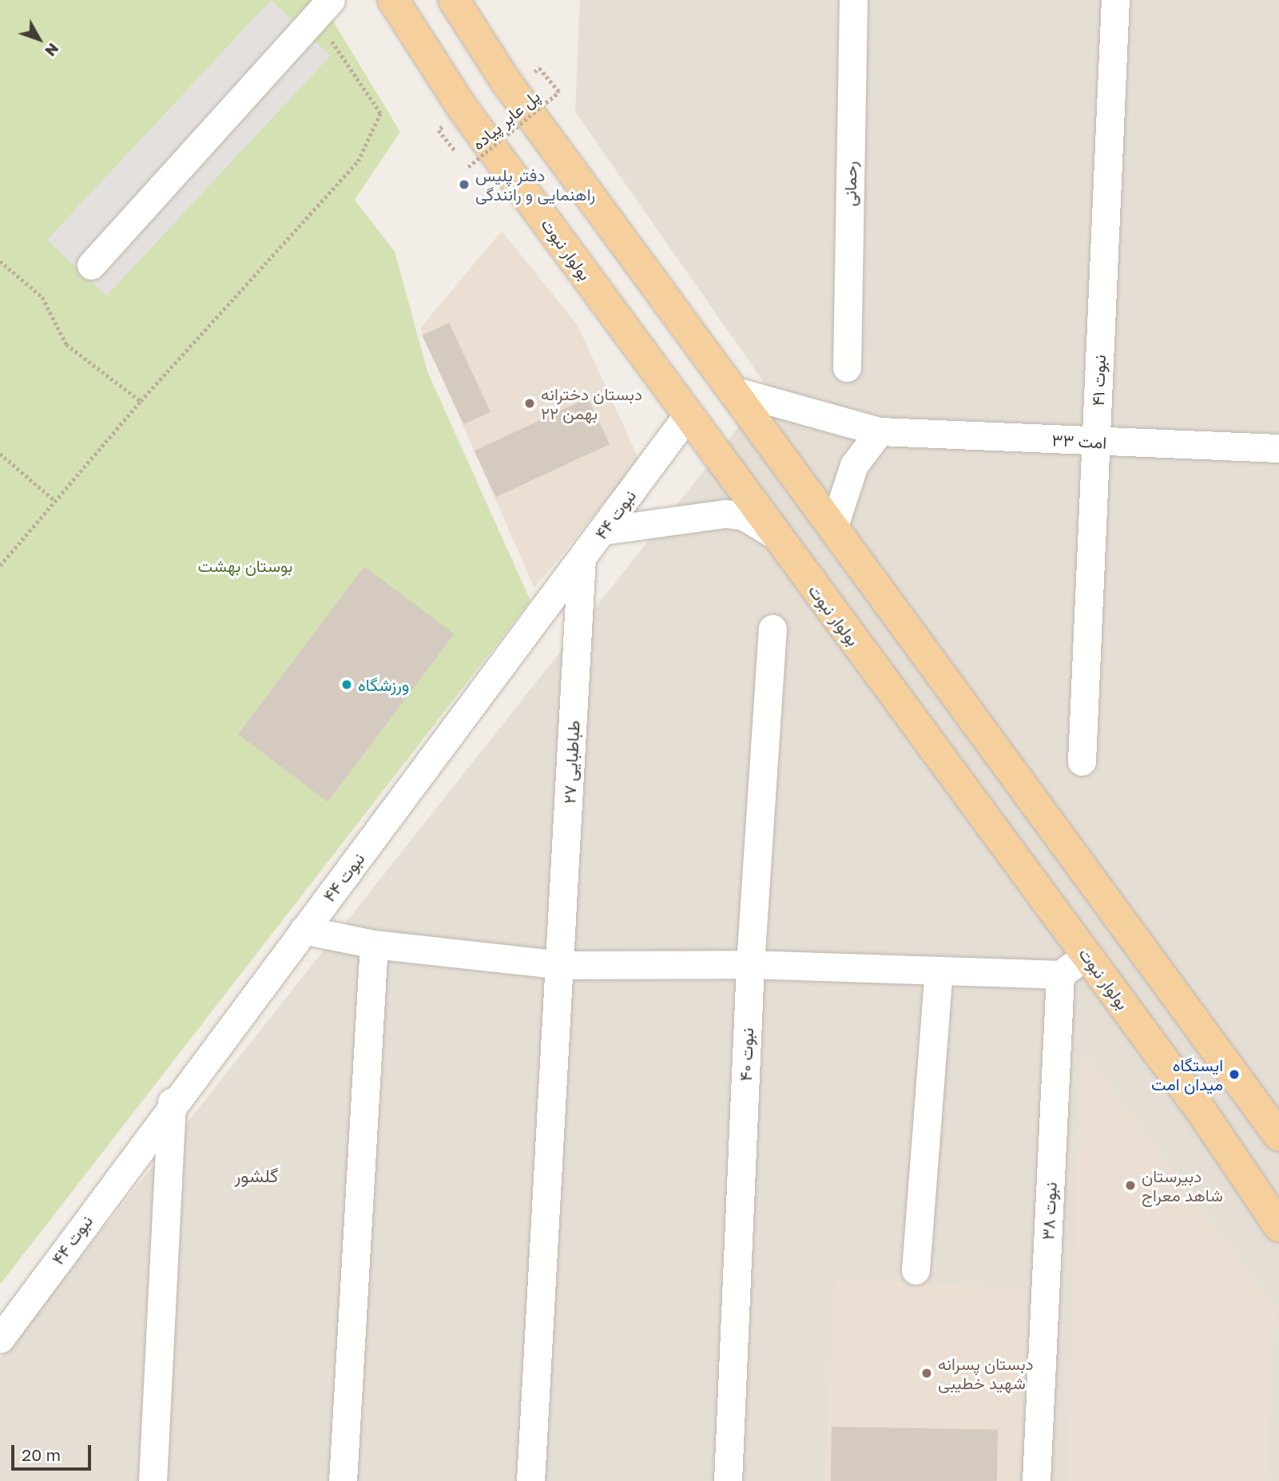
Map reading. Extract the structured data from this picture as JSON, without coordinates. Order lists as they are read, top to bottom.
{
  "streets": {
    "main road": ["بولوار نبوت"],
    "street": [
      "رحمانی",
      "نبوت ۴۱",
      "امت ۳۳",
      "نبوت ۴۴",
      "طباطبایی ۲۷",
      "نبوت ۴۰",
      "نبوت ۳۸"
    ],
    "path": ["پل عابر پیاده"]
  },
  "crossings": [
    ["بولوار نبوت", "نبوت ۴۴"],
    ["نبوت ۴۱", "امت ۳۳"],
    ["نبوت ۴۴", "طباطبایی ۲۷"]
  ],
  "districts": ["گلشور"],
  "parks": ["بوستان بهشت"],
  "places": [
    "دفتر پلیس راهنمایی و رانندگی",
    "دبستان دخترانه ۲۲ بهمن",
    "ورزشگاه",
    "ایستگاه میدان امت",
    "دبیرستان شاهد معراج",
    "دبستان پسرانه شهید خطیبی"
  ],
  "scale_bar": "20 m",
  "north": "bottom right"
}
